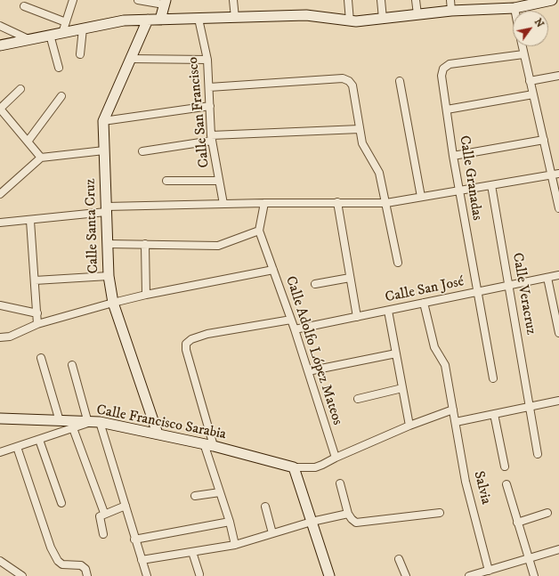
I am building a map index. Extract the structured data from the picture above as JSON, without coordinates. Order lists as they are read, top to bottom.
{
  "streets": {
    "street": [
      "Calle San Francisco",
      "Calle Granadas",
      "Calle Santa Cruz",
      "Calle San José",
      "Calle Veracruz",
      "Calle Adolfo López Mateos",
      "Calle Francisco Sarabia",
      "Salvia"
    ]
  },
  "crossings": [
    ["Calle Granadas", "Calle San José"],
    ["Calle Santa Cruz", "Calle Francisco Sarabia"],
    ["Calle San José", "Calle Veracruz"],
    ["Calle San José", "Calle Adolfo López Mateos"],
    ["Calle San José", "Salvia"],
    ["Calle Adolfo López Mateos", "Calle Francisco Sarabia"]
  ],
  "north": "top right"
}
